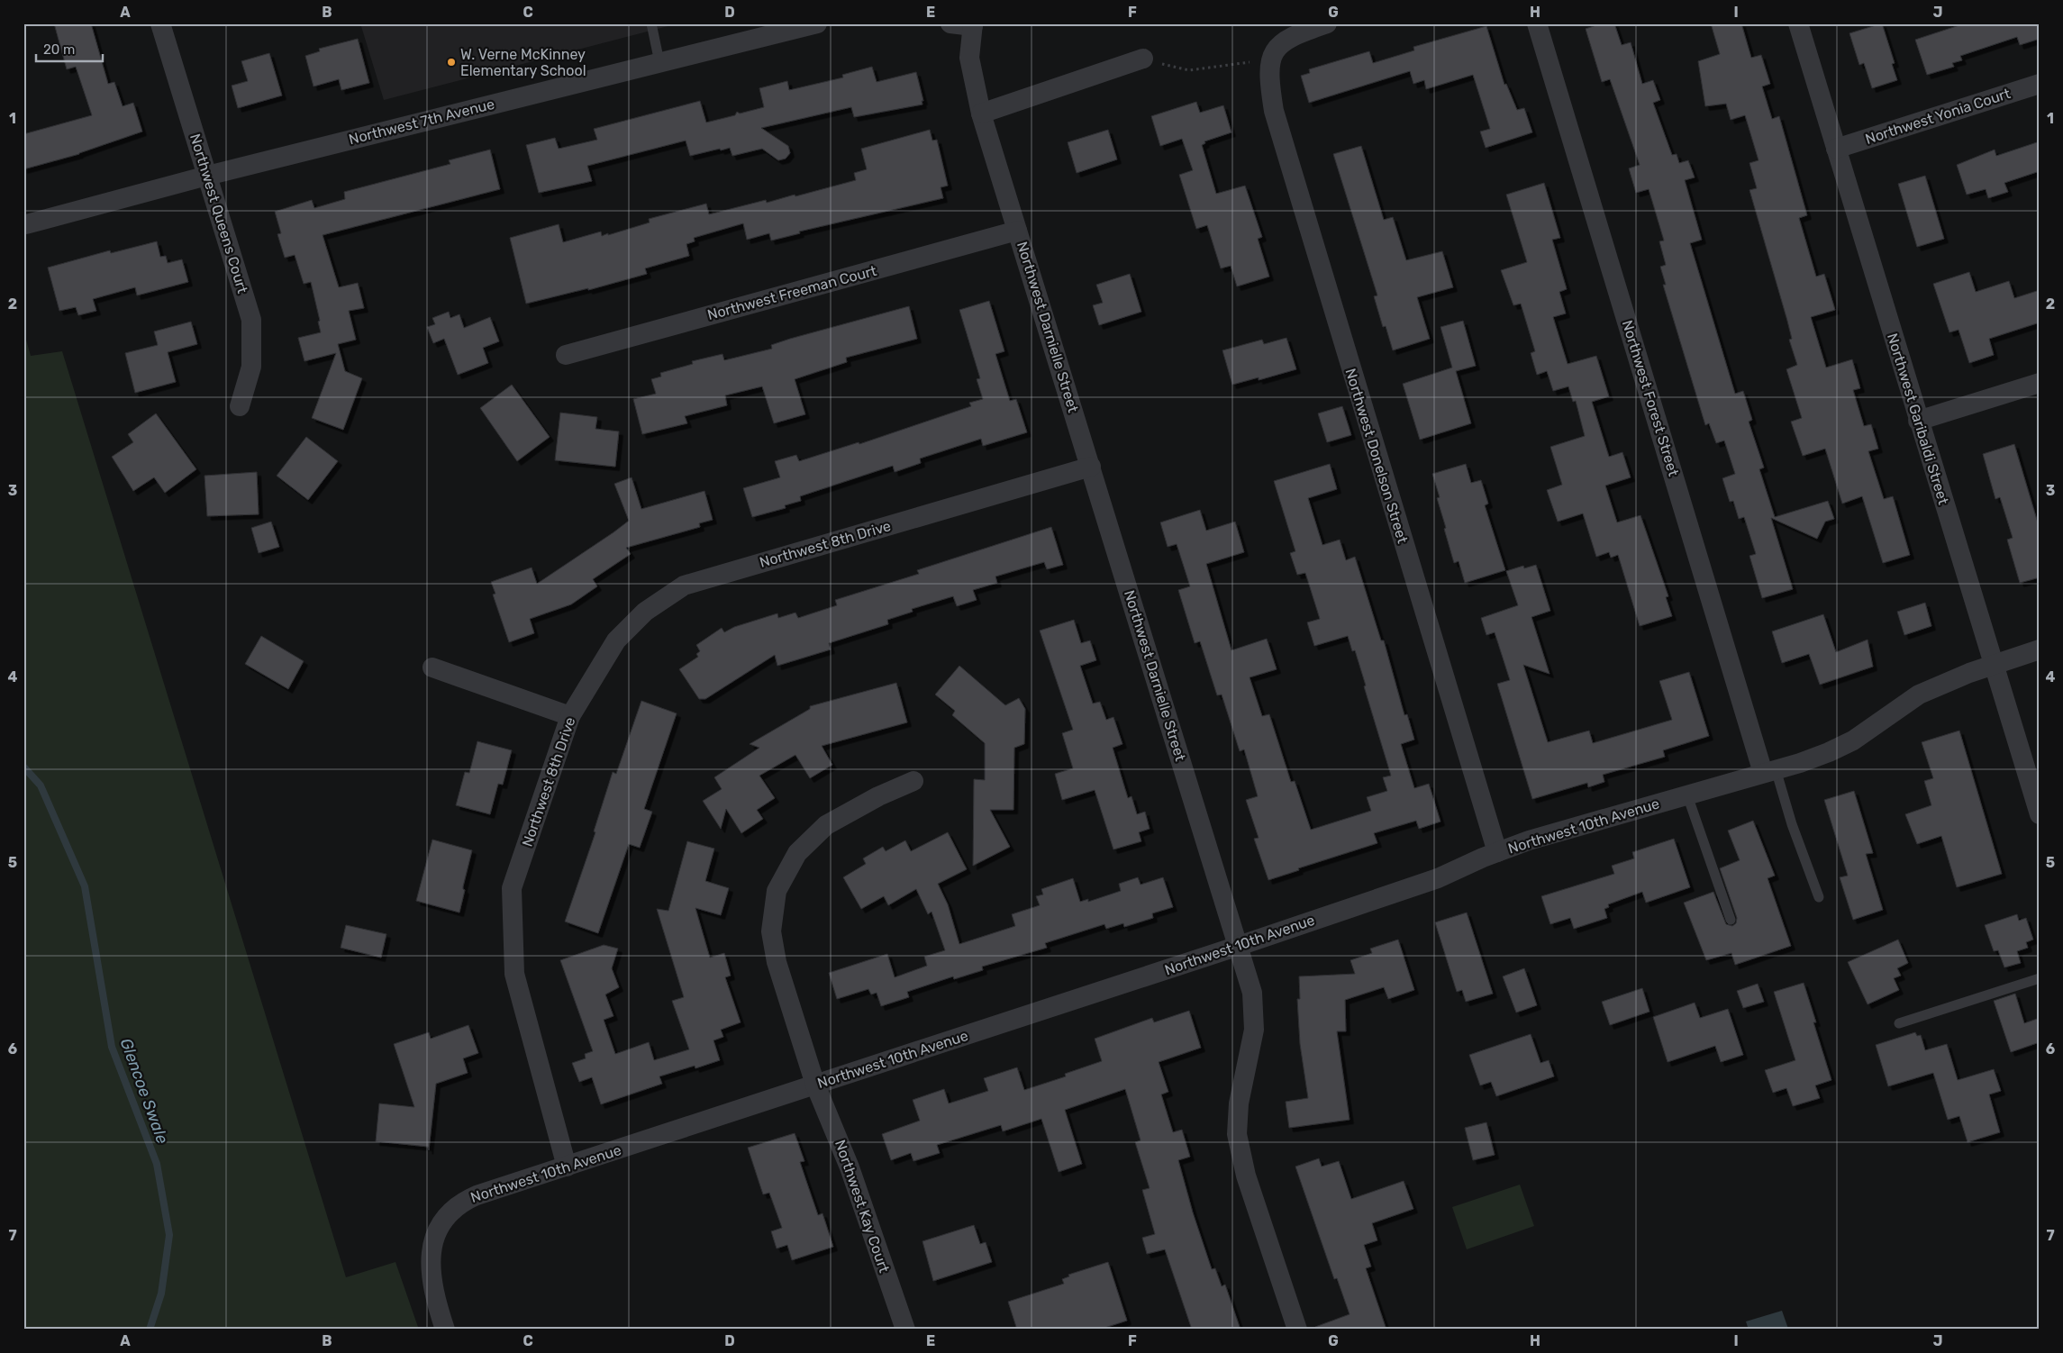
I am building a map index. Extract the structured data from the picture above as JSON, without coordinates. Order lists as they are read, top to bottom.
{
  "streets": {
    "street": [
      "Northwest Yonia Court",
      "Northwest 7th Avenue",
      "Northwest Queens Court",
      "Northwest Freeman Court",
      "Northwest Darnielle Street",
      "Northwest Forest Street",
      "Northwest Garibaldi Street",
      "Northwest Donelson Street",
      "Northwest 8th Drive",
      "Northwest 10th Avenue",
      "Northwest Kay Court"
    ]
  },
  "crossings": [
    ["Northwest Yonia Court", "Northwest Garibaldi Street"],
    ["Northwest 7th Avenue", "Northwest Queens Court"],
    ["Northwest Freeman Court", "Northwest Darnielle Street"],
    ["Northwest Darnielle Street", "Northwest 8th Drive"],
    ["Northwest Darnielle Street", "Northwest 10th Avenue"],
    ["Northwest Forest Street", "Northwest 10th Avenue"],
    ["Northwest Garibaldi Street", "Northwest 10th Avenue"],
    ["Northwest Donelson Street", "Northwest 10th Avenue"],
    ["Northwest 8th Drive", "Northwest 10th Avenue"],
    ["Northwest 10th Avenue", "Northwest Kay Court"]
  ],
  "water": ["Glencoe Swale"],
  "places": ["W. Verne McKinney Elementary School"],
  "scale_bar": "20 m",
  "grid": {
    "columns": [
      "A",
      "B",
      "C",
      "D",
      "E",
      "F",
      "G",
      "H",
      "I",
      "J"
    ],
    "rows": [
      "1",
      "2",
      "3",
      "4",
      "5",
      "6",
      "7"
    ]
  }
}
